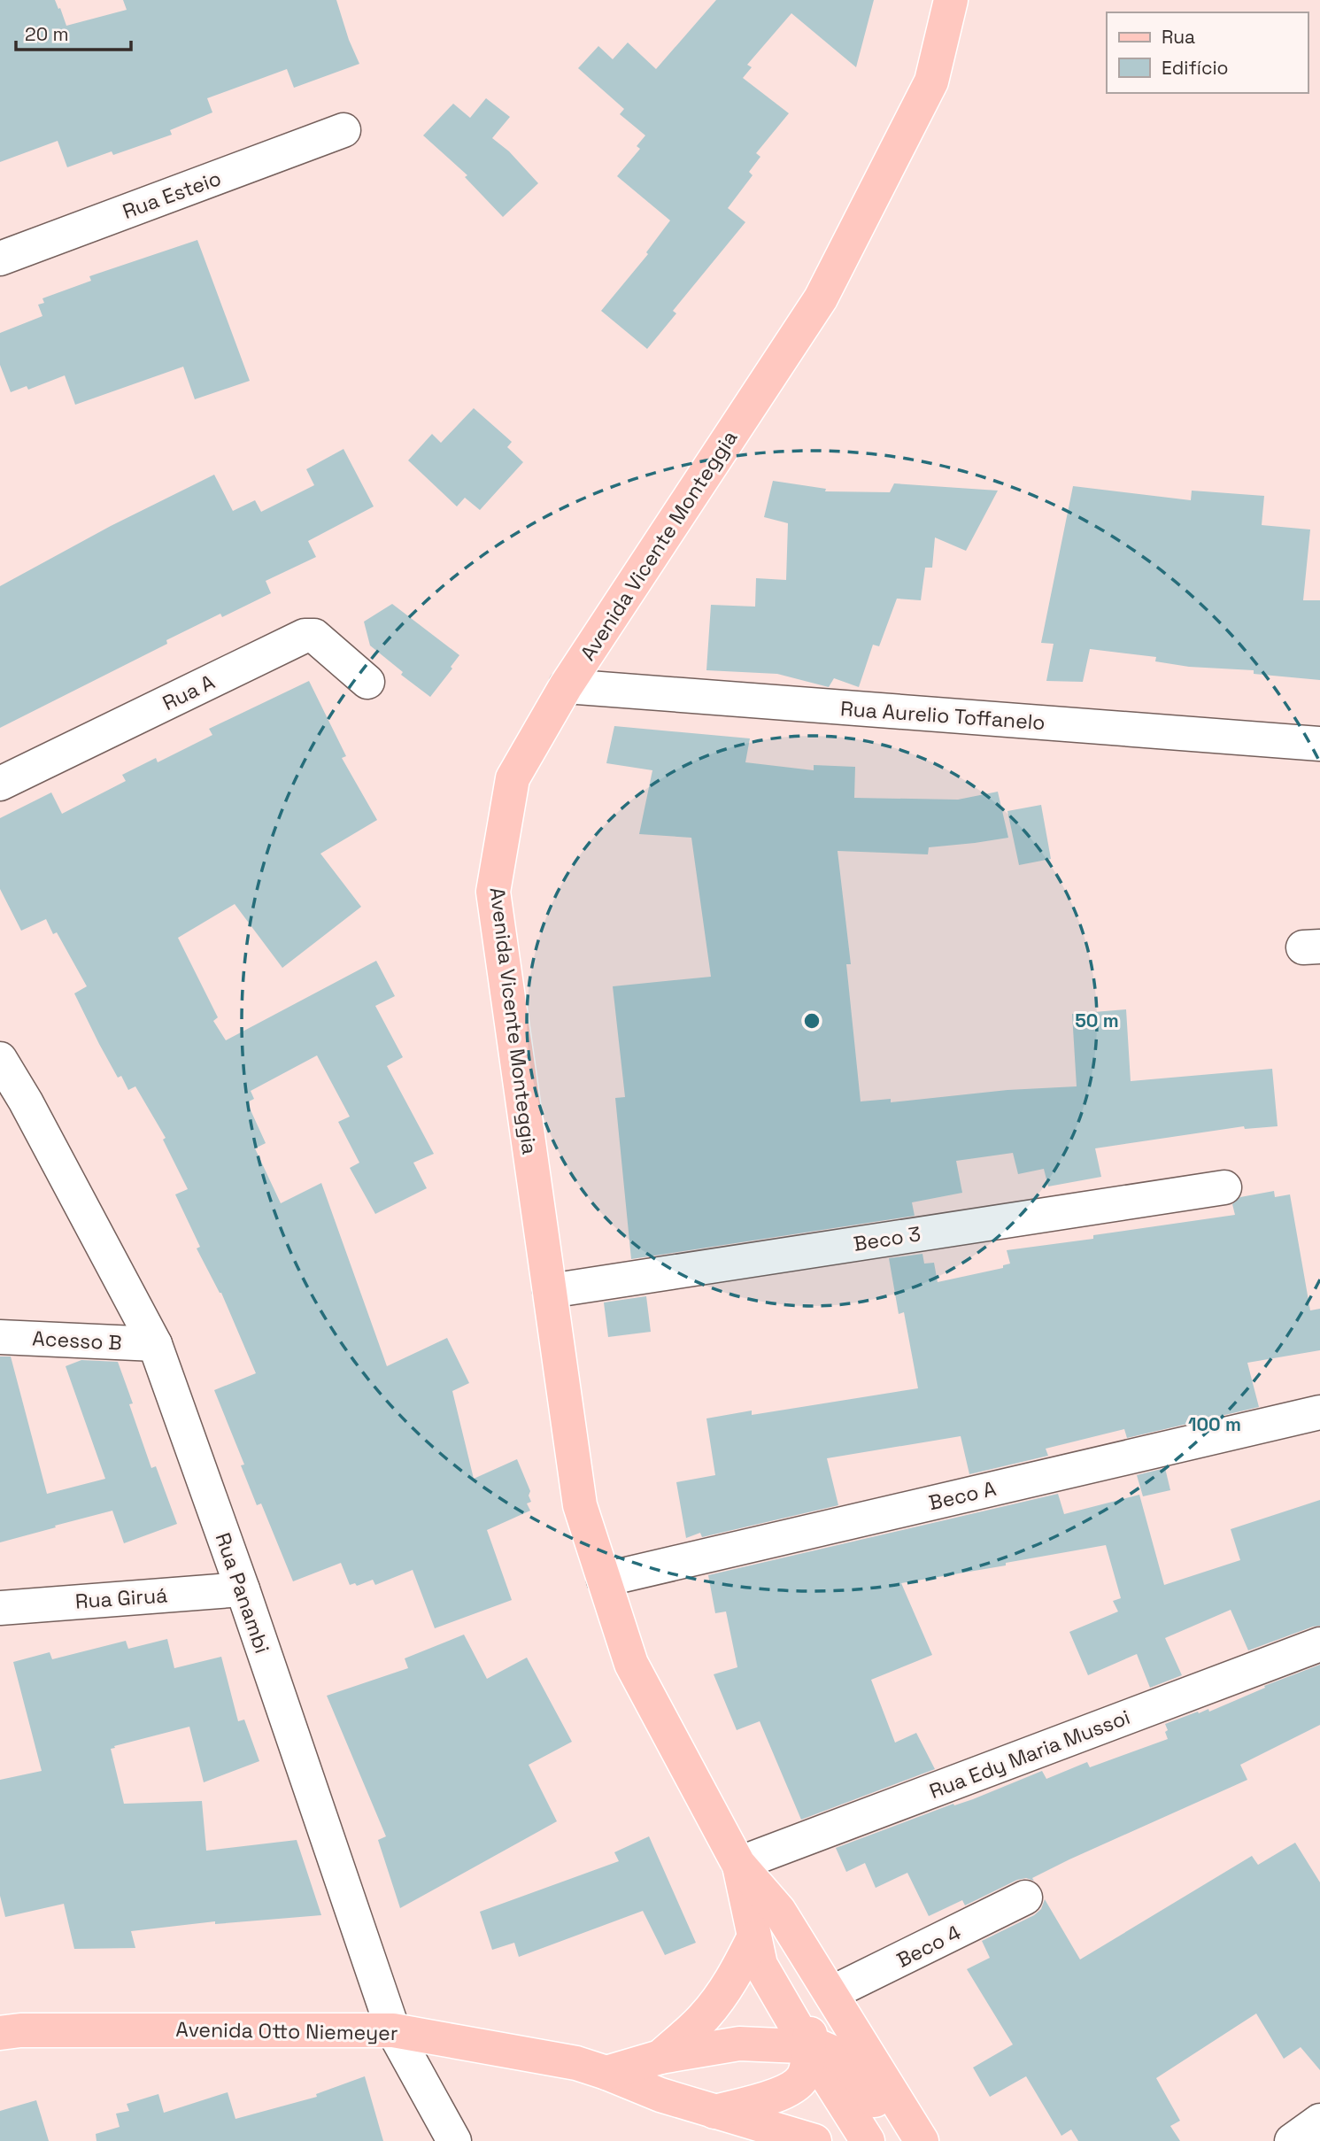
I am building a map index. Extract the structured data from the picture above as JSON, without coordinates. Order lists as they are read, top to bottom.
{
  "streets": {
    "main road": ["Avenida Vicente Monteggia", "Avenida Otto Niemeyer"],
    "street": [
      "Rua Esteio",
      "Rua A",
      "Rua Aurelio Toffanelo",
      "Beco 3",
      "Acesso B",
      "Beco A",
      "Rua Panambi",
      "Rua Giruá",
      "Rua Edy Maria Mussoi",
      "Beco 4"
    ]
  },
  "crossings": [
    ["Avenida Vicente Monteggia", "Rua Aurelio Toffanelo"],
    ["Avenida Vicente Monteggia", "Beco 3"],
    ["Avenida Vicente Monteggia", "Beco A"],
    ["Avenida Vicente Monteggia", "Rua Edy Maria Mussoi"],
    ["Avenida Vicente Monteggia", "Beco 4"],
    ["Acesso B", "Rua Panambi"],
    ["Rua Panambi", "Rua Giruá"],
    ["Rua Panambi", "Avenida Otto Niemeyer"]
  ],
  "legend": ["Rua", "Edifício"],
  "scale_bar": "20 m",
  "rings": ["50 m", "100 m"]
}
